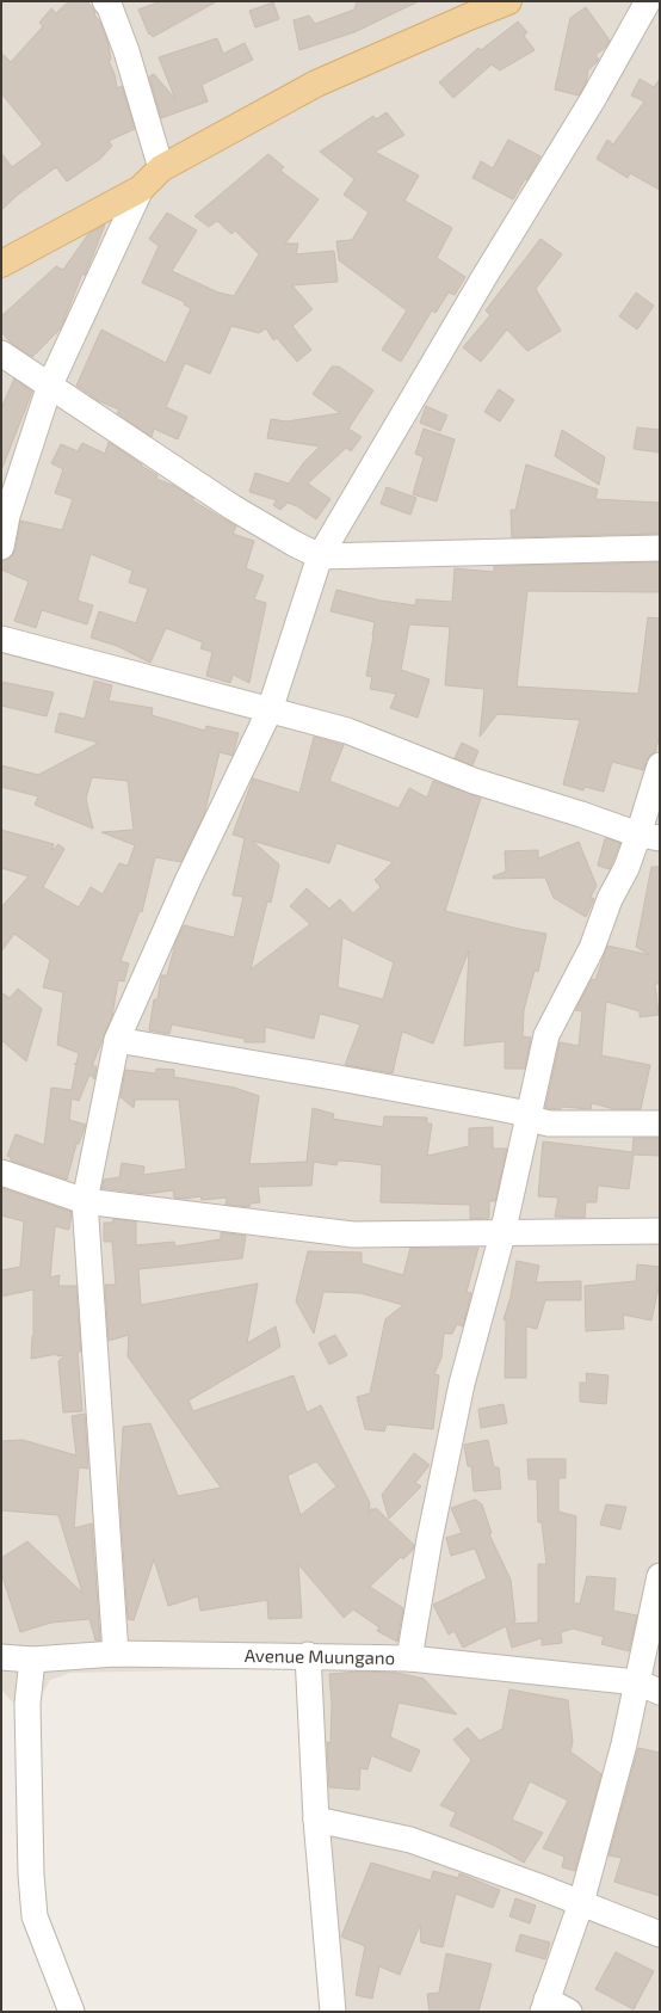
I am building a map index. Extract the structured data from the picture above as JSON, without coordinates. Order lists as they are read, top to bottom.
{
  "streets": {
    "street": ["Avenue Muungano"]
  }
}
